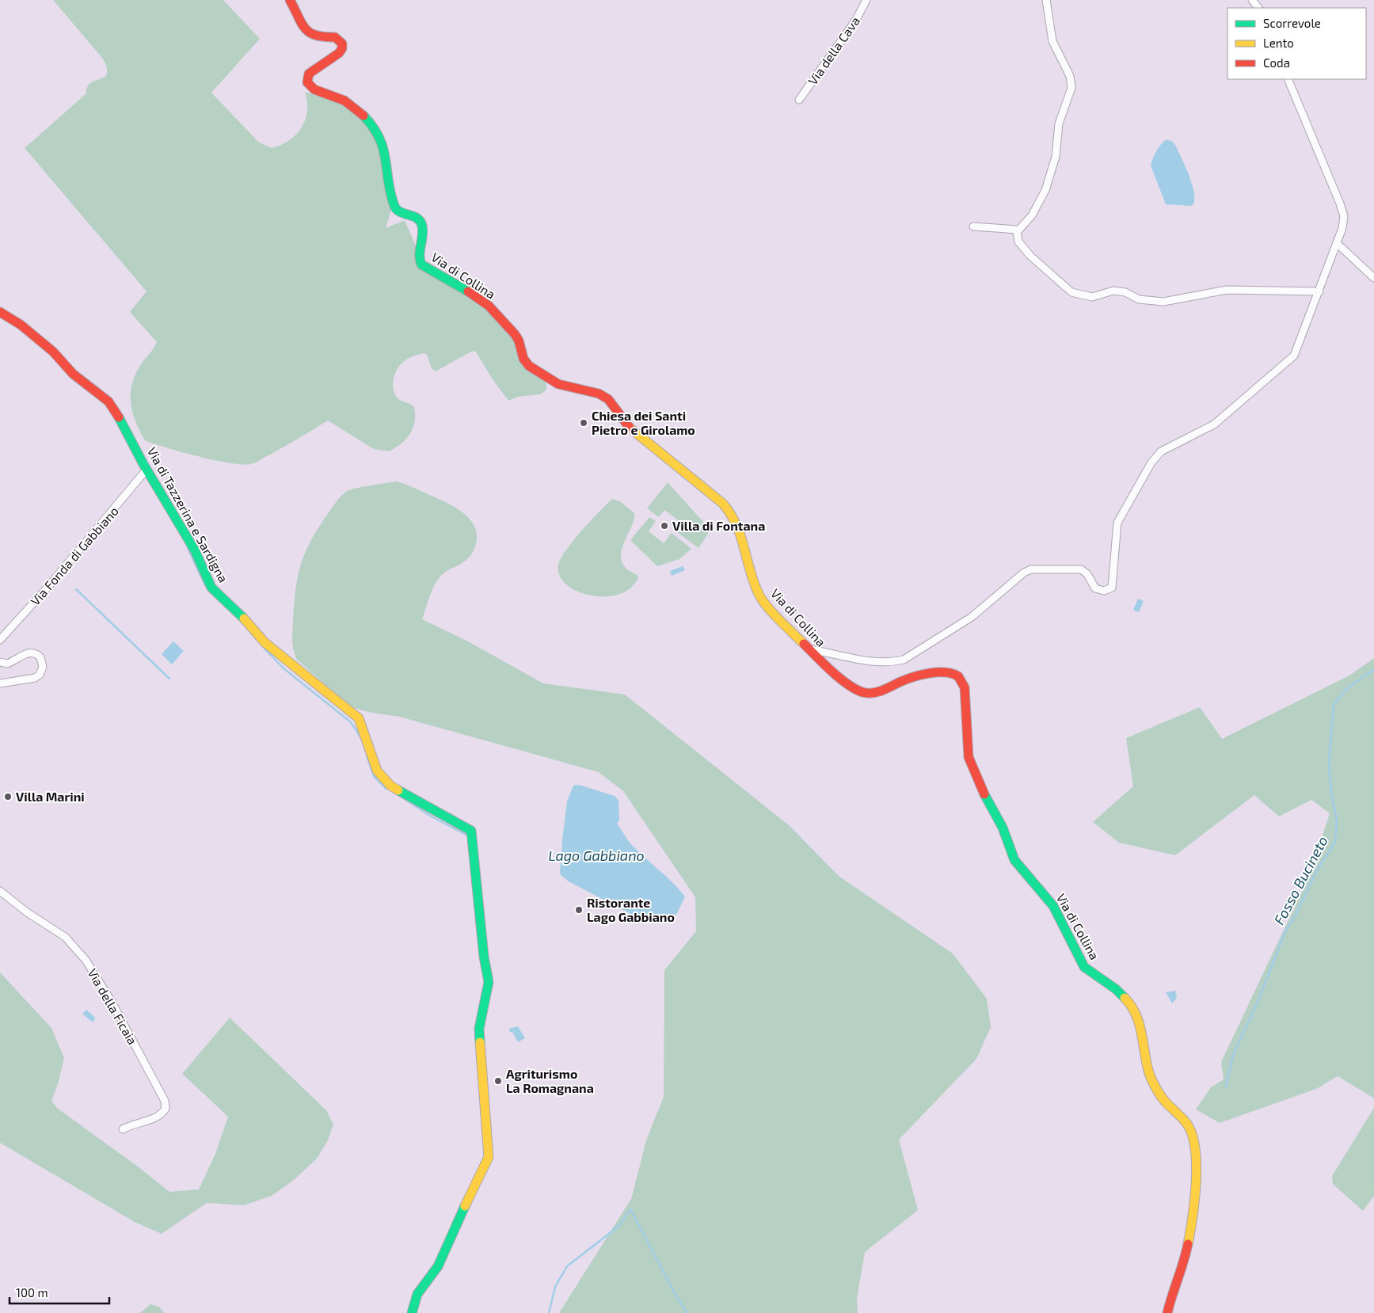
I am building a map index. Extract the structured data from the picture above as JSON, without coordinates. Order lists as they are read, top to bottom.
{
  "streets": {
    "street": [
      "Via della Cava",
      "Via di Collina",
      "Via di Tazzerina e Sardigna",
      "Via Fonda di Gabbiano",
      "Via della Ficaia"
    ]
  },
  "crossings": [
    ["Via di Tazzerina e Sardigna", "Via Fonda di Gabbiano"]
  ],
  "water": ["Lago Gabbiano", "Fosso Bucineto"],
  "places": [
    "Chiesa dei Santi Pietro e Girolamo",
    "Villa di Fontana",
    "Villa Marini",
    "Ristorante Lago Gabbiano",
    "Agriturismo La Romagnana"
  ],
  "legend": ["Scorrevole", "Lento", "Coda"],
  "scale_bar": "100 m"
}
